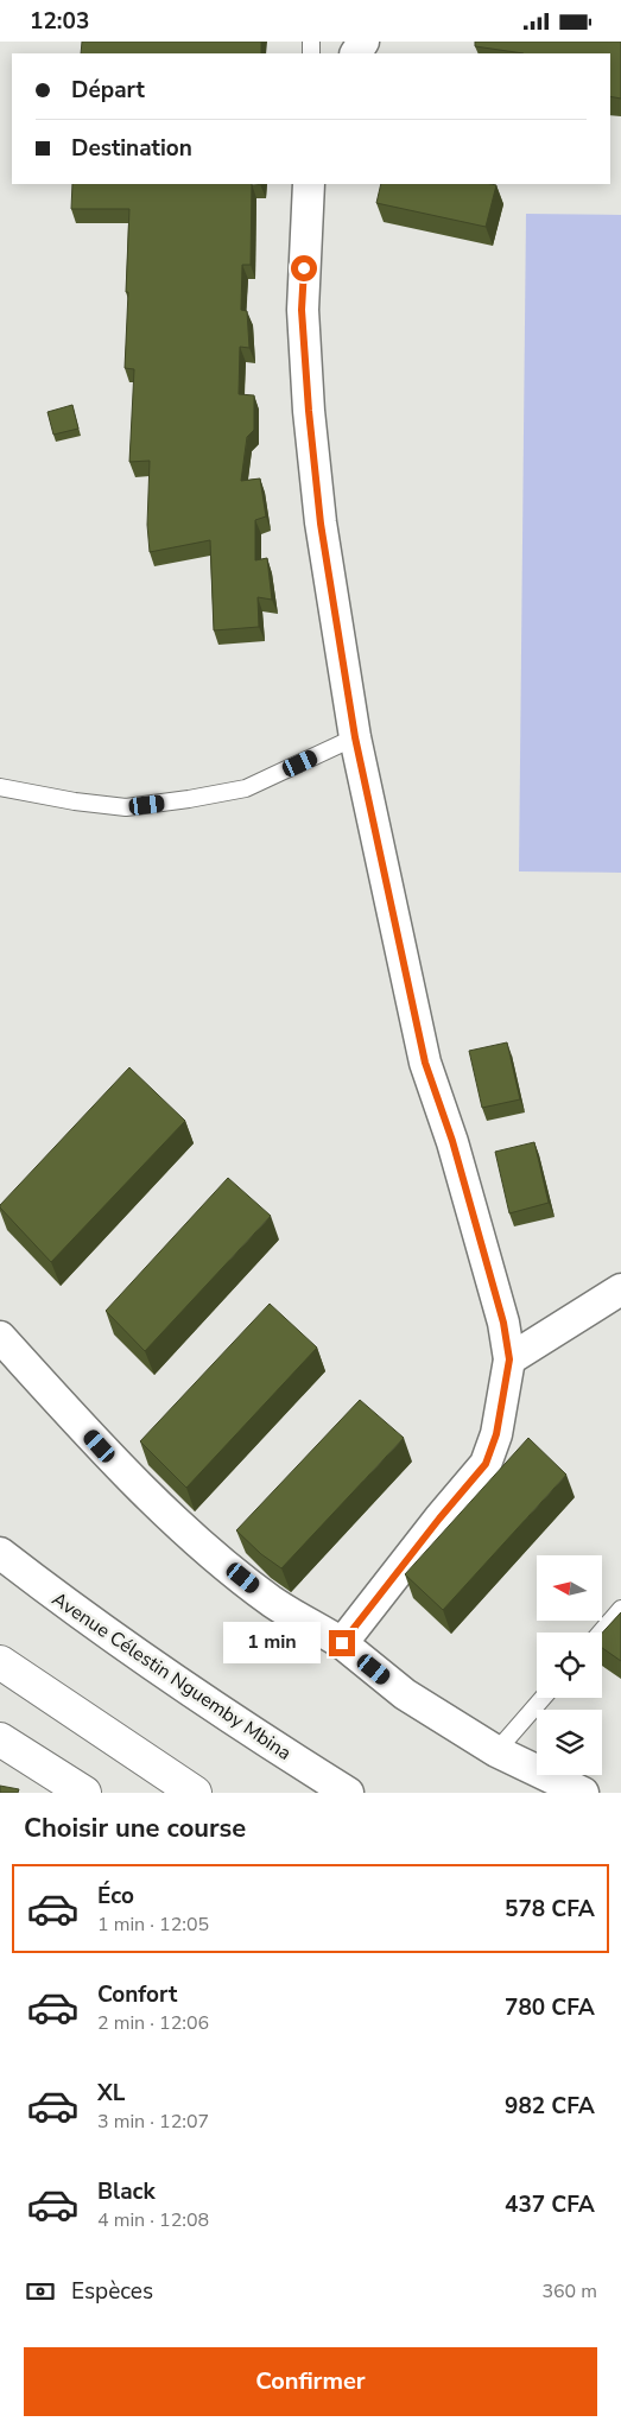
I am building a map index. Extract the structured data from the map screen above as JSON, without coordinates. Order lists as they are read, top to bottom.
{
  "streets": {
    "street": ["Avenue Célestin Nguemby Mbina"]
  },
  "north": "left",
  "page": {
    "status": "12:03",
    "banner": ["Départ", "Destination"],
    "bubble": "1 min",
    "heading": "Choisir une course",
    "list": [
      {
        "name": "Éco",
        "note": "1 min · 12:05",
        "value": "578 CFA"
      },
      {
        "name": "Confort",
        "note": "2 min · 12:06",
        "value": "780 CFA"
      },
      {
        "name": "XL",
        "note": "3 min · 12:07",
        "value": "982 CFA"
      },
      {
        "name": "Black",
        "note": "4 min · 12:08",
        "value": "437 CFA"
      }
    ],
    "pay": ["Espèces", "360 m"],
    "buttons": "Confirmer"
  }
}
